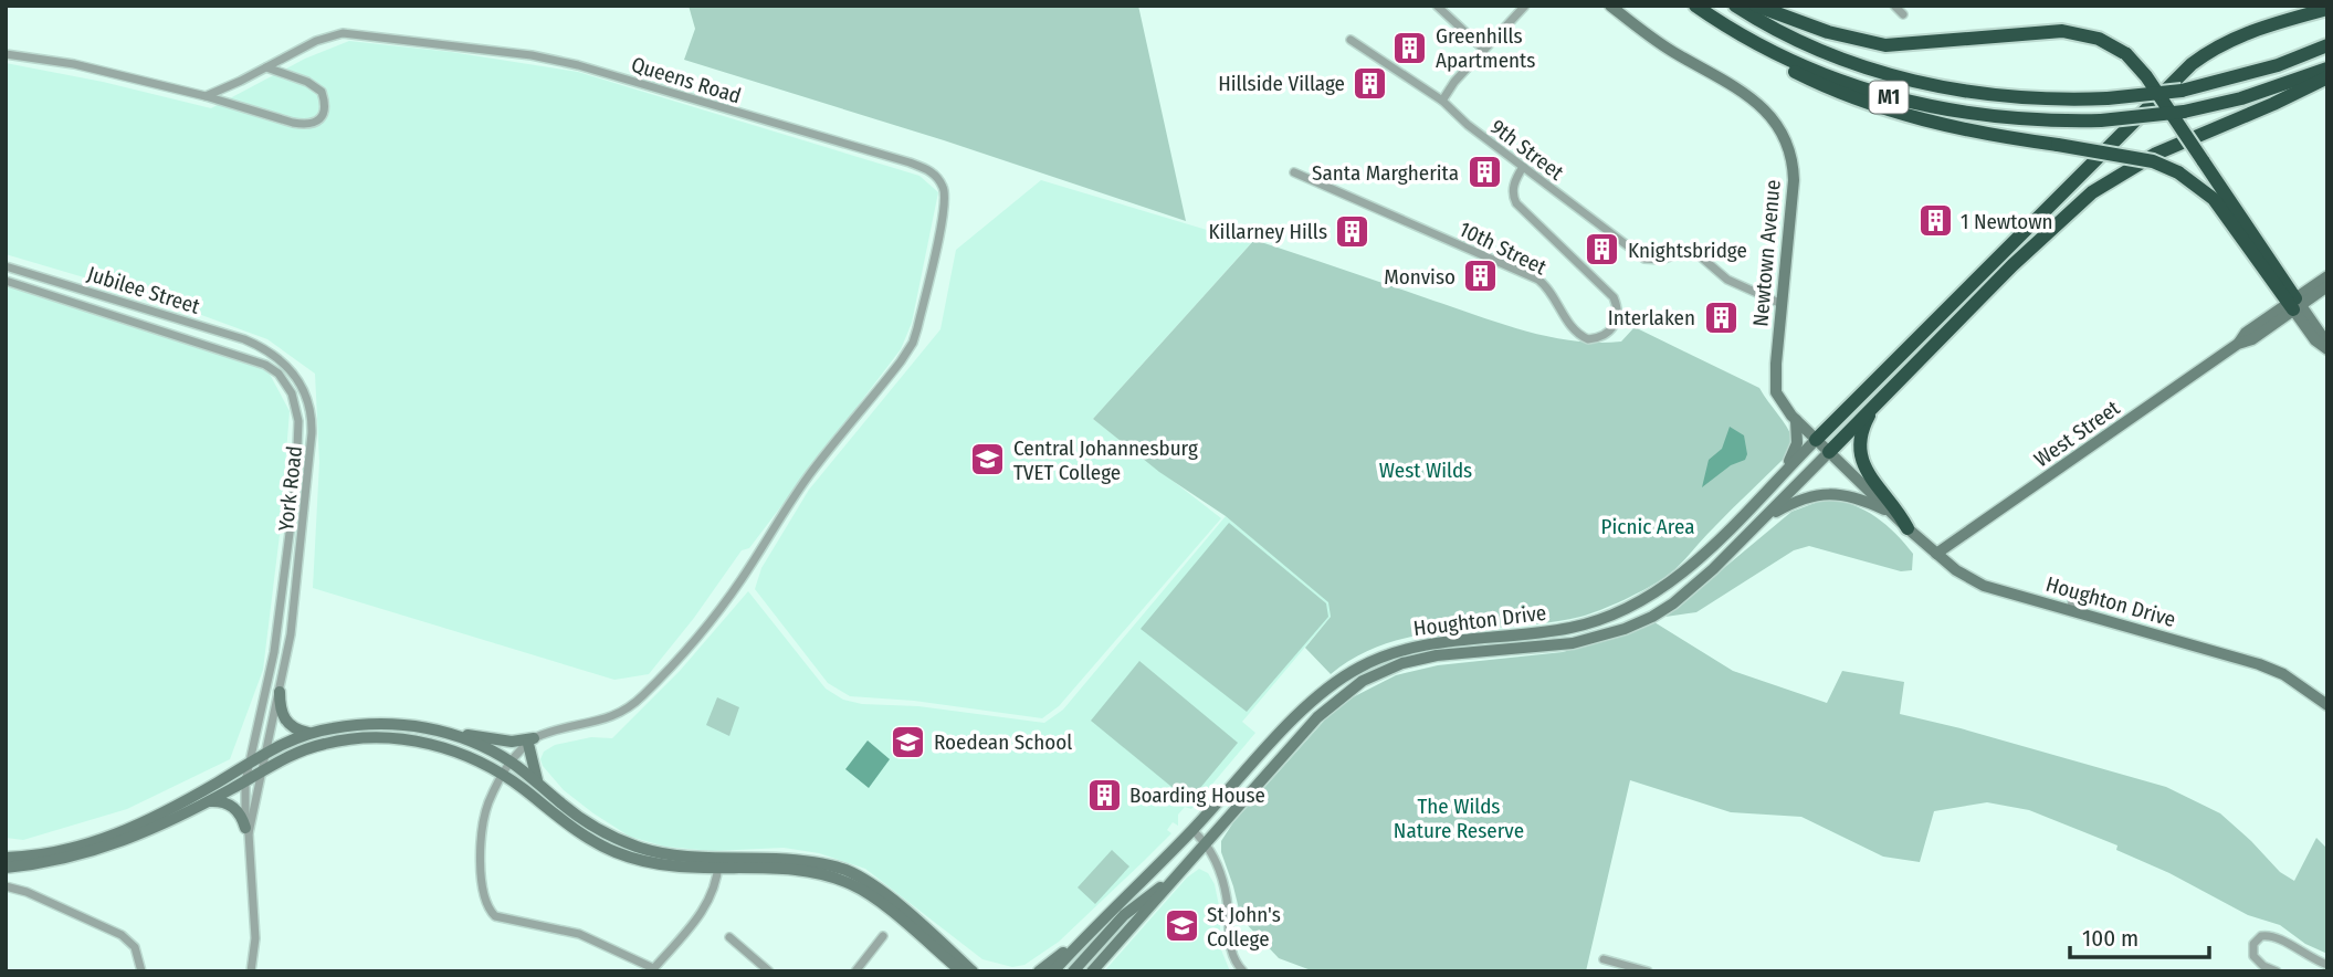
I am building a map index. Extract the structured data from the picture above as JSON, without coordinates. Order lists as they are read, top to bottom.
{
  "streets": {
    "highway": ["M1"],
    "main road": ["Newtown Avenue", "West Street", "Houghton Drive"],
    "street": [
      "Queens Road",
      "9th Street",
      "10th Street",
      "Jubilee Street",
      "York Road"
    ]
  },
  "crossings": [
    ["9th Street", "10th Street"],
    ["9th Street", "Newtown Avenue"],
    ["Newtown Avenue", "Houghton Drive"],
    ["Jubilee Street", "York Road"],
    ["West Street", "Houghton Drive"]
  ],
  "parks": ["West Wilds", "Picnic Area", "The Wilds Nature Reserve"],
  "places": {
    "building": [
      "Greenhills Apartments",
      "Hillside Village",
      "Santa Margherita",
      "1 Newtown",
      "Killarney Hills",
      "Knightsbridge",
      "Monviso",
      "Interlaken",
      "Boarding House"
    ],
    "school or university": ["Central Johannesburg TVET College", "Roedean School", "St John's College"]
  },
  "scale_bar": "100 m"
}
